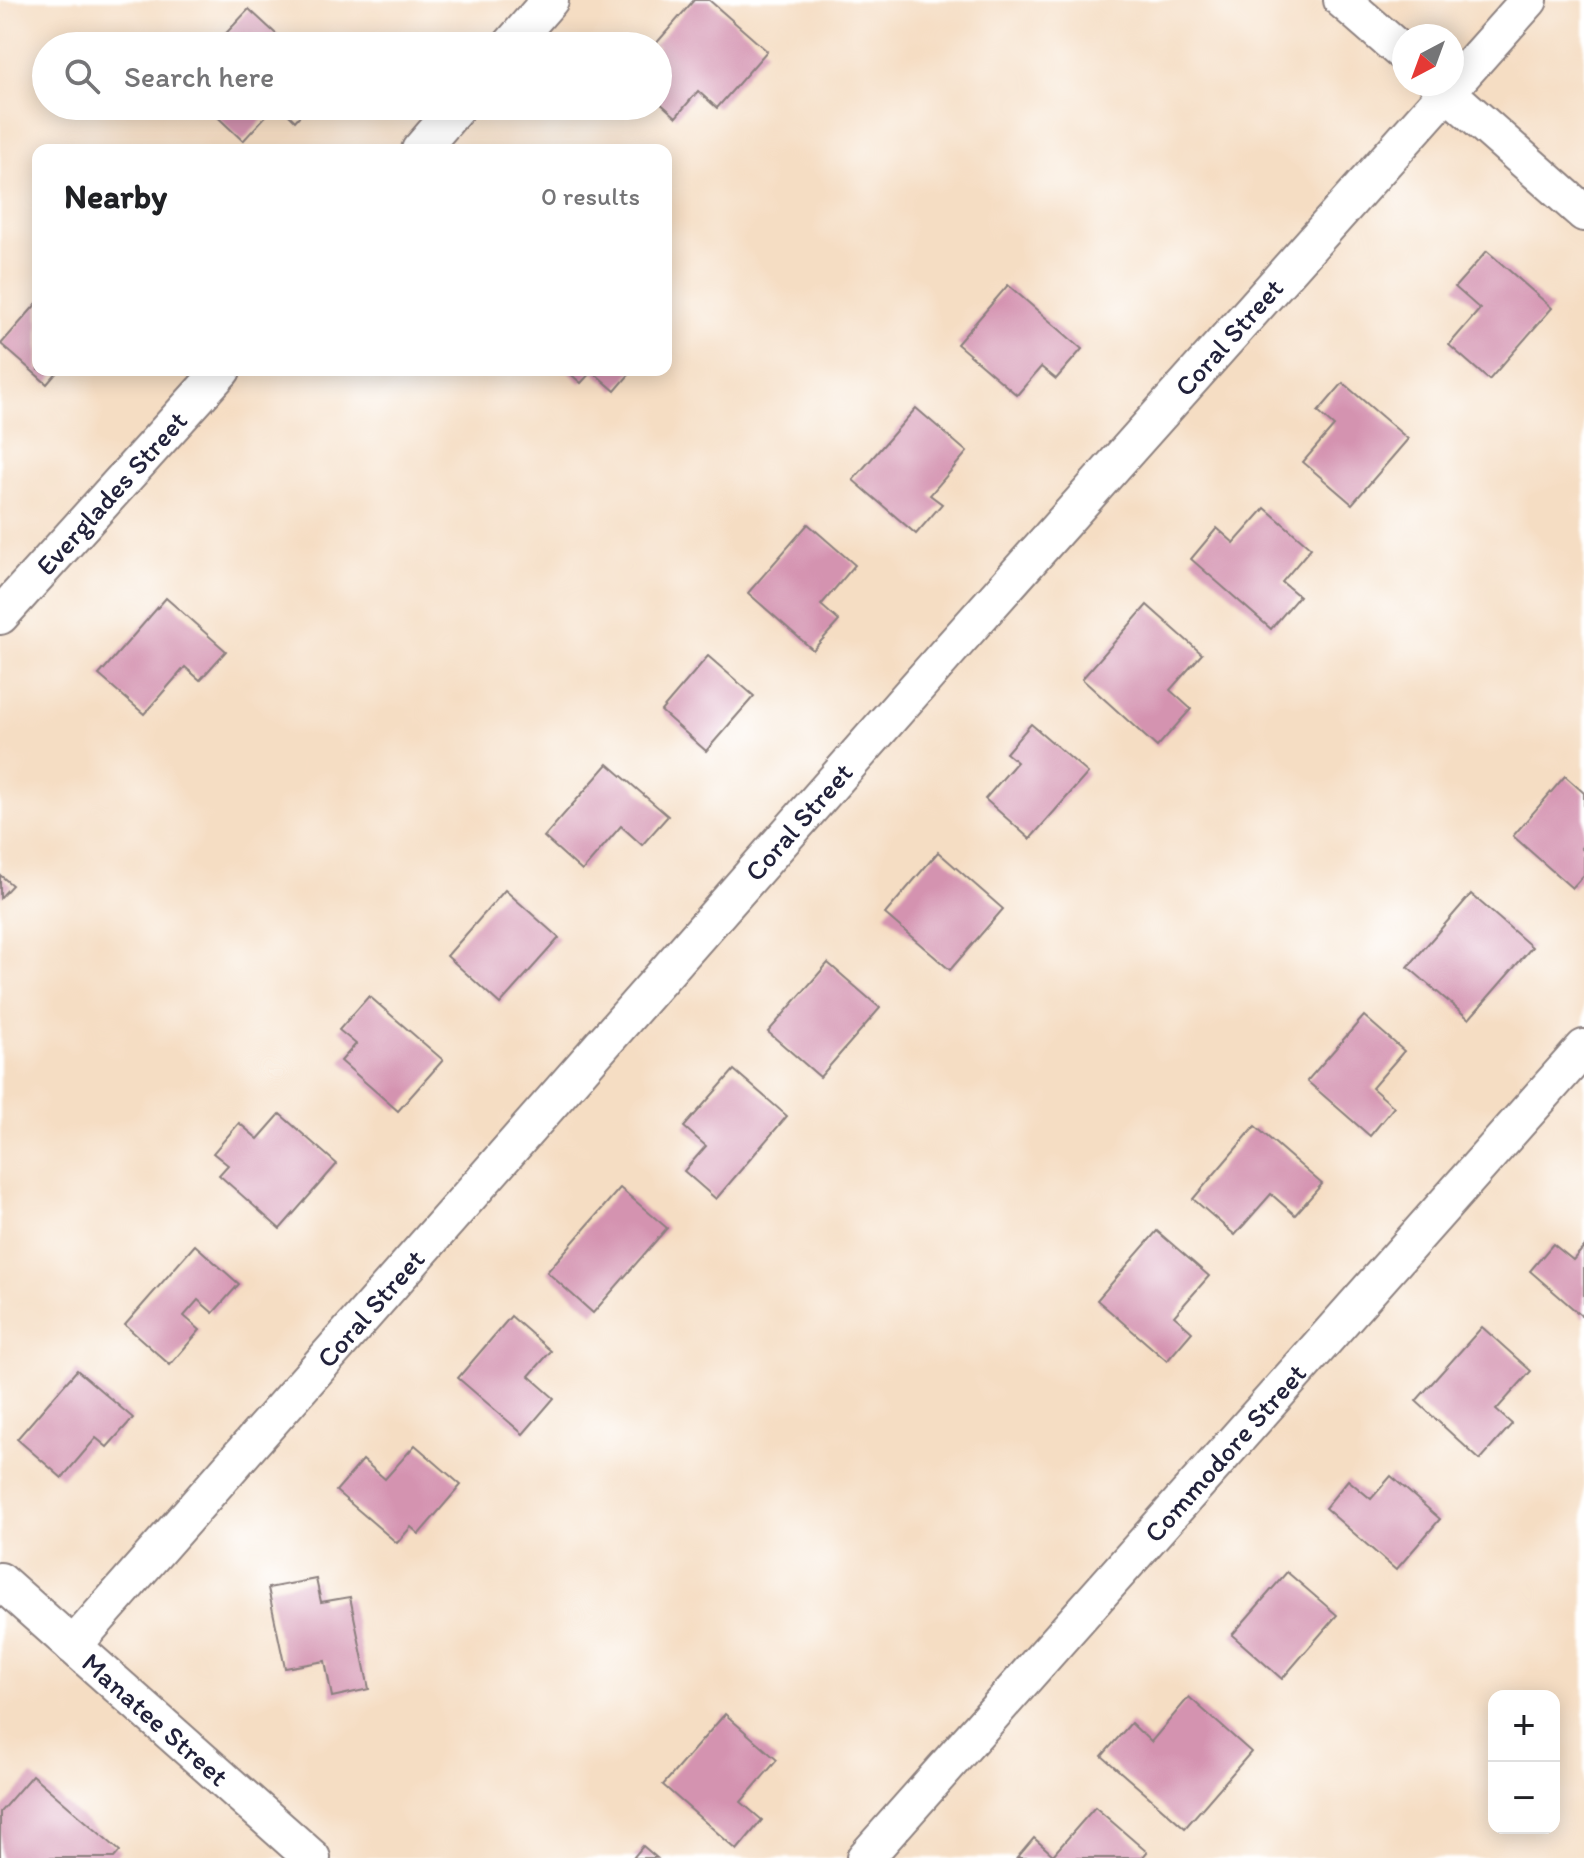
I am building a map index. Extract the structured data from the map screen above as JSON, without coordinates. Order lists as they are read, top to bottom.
{
  "streets": {
    "street": [
      "Coral Street",
      "Everglades Street",
      "Commodore Street",
      "Manatee Street"
    ]
  },
  "crossings": [
    ["Coral Street", "Manatee Street"]
  ],
  "north": "bottom left",
  "page": {
    "search": "Search here",
    "heading": ["Nearby", "0 results"],
    "map_buttons": ["+", "−"]
  }
}
